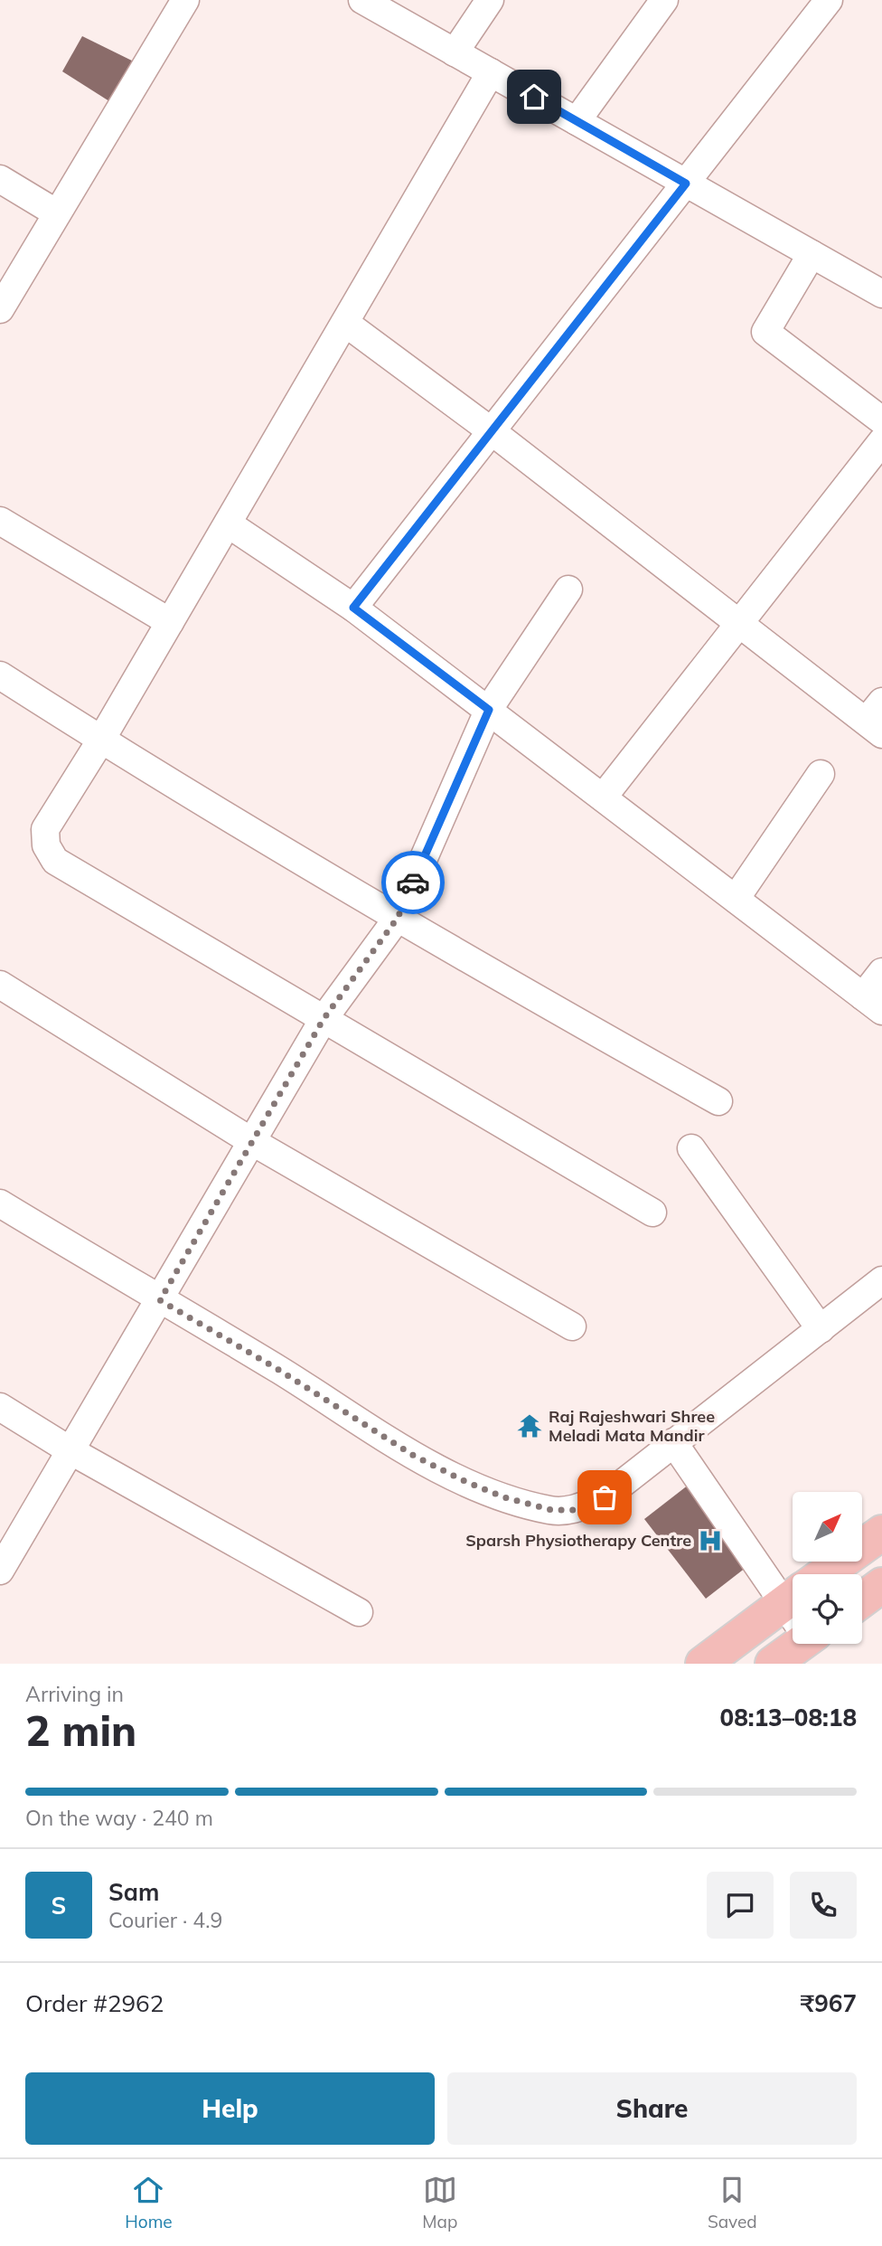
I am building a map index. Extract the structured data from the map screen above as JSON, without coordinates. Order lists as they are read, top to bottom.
{
  "places": {
    "temple": ["Raj Rajeshwari Shree Meladi Mata Mandir"],
    "hospital": ["Sparsh Physiotherapy Centre"]
  },
  "north": "top right",
  "page": {
    "heading": ["2 min", "Arriving in", "08:13–08:18"],
    "panel": [
      "Sam",
      "Courier · 4.9",
      "Order #2962",
      "₹967"
    ],
    "bar": "On the way · 240 m",
    "round": "S",
    "buttons": ["Help", "Share"],
    "tabs": ["Home", "Map", "Saved"]
  }
}
